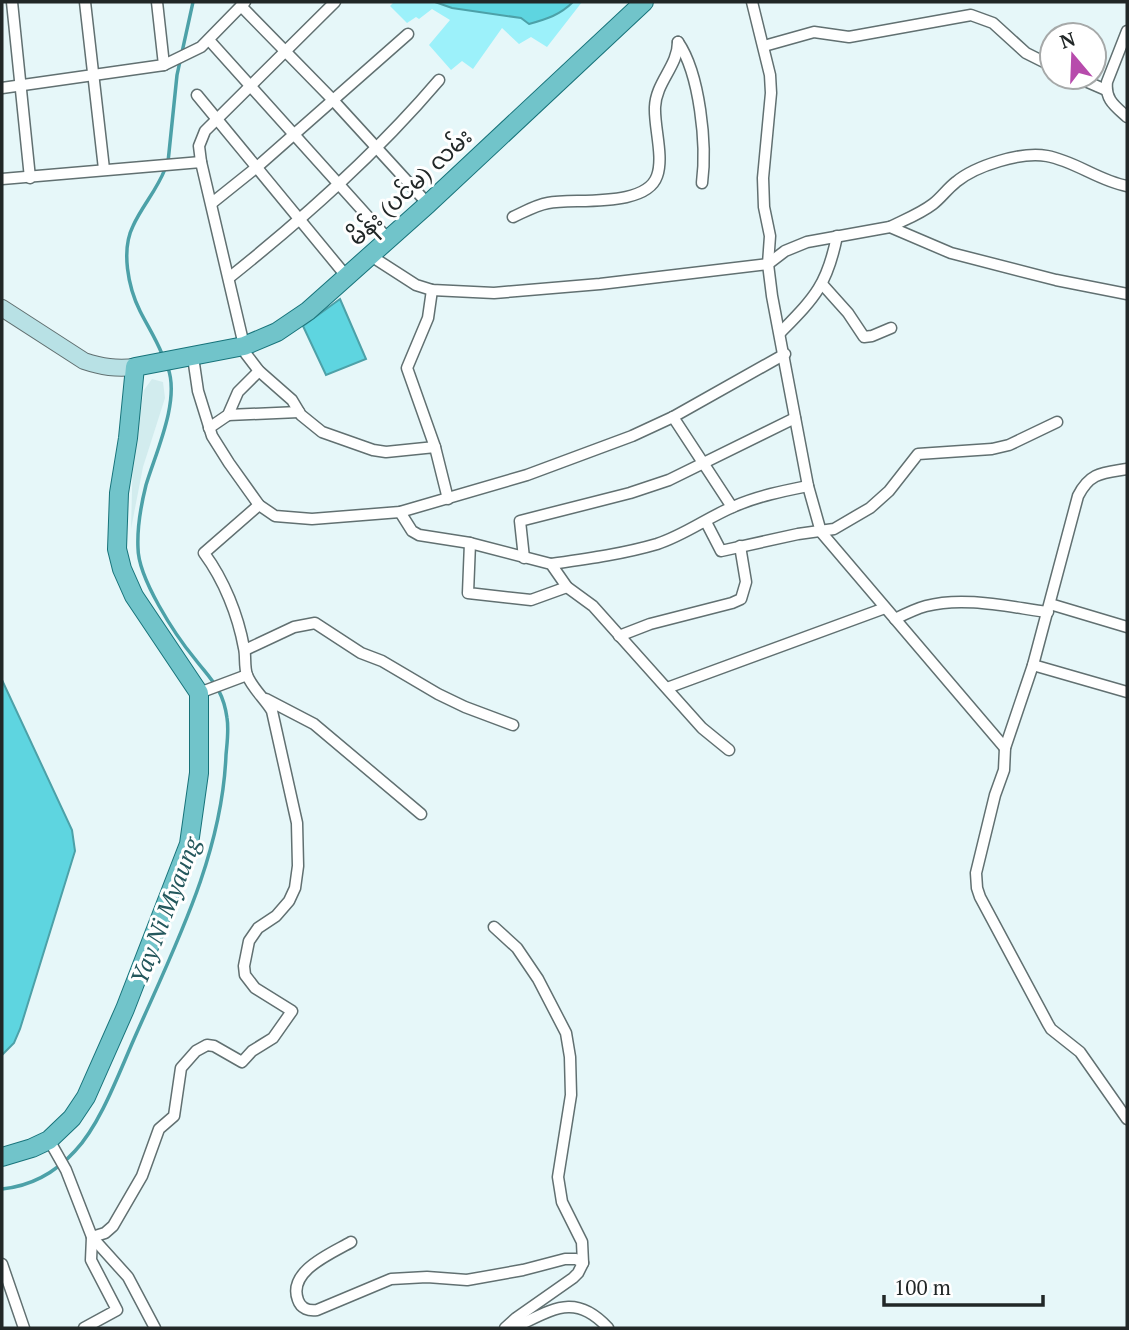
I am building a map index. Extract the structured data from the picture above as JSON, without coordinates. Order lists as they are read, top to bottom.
{
  "streets": {
    "main road": ["မိန်း (ပင်မ) လမ်း"]
  },
  "water": ["Yay Ni Myaung"],
  "scale_bar": "100 m",
  "north": "top"
}
